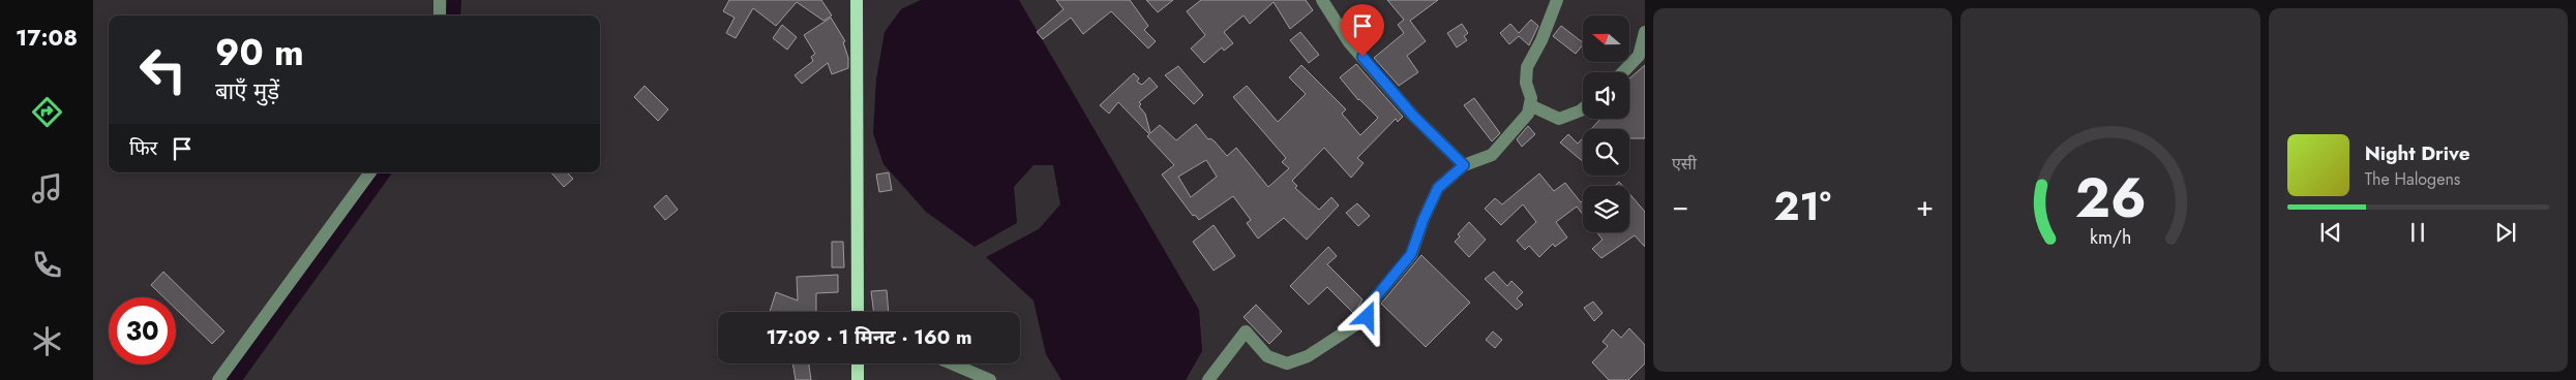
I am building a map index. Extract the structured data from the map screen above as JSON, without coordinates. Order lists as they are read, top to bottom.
{
  "north": "left",
  "page": {
    "tabs": "17:08",
    "tile": "एसी",
    "turn": ["90 m", "बाएँ मुड़ें"],
    "then": "फिर",
    "song": ["Night Drive", "The Halogens"],
    "heat": ["−", "21°", "+"],
    "limit": "30",
    "trip": "17:09 · 1 मिनट · 160 m",
    "gauge": ["26", "km/h"]
  }
}
